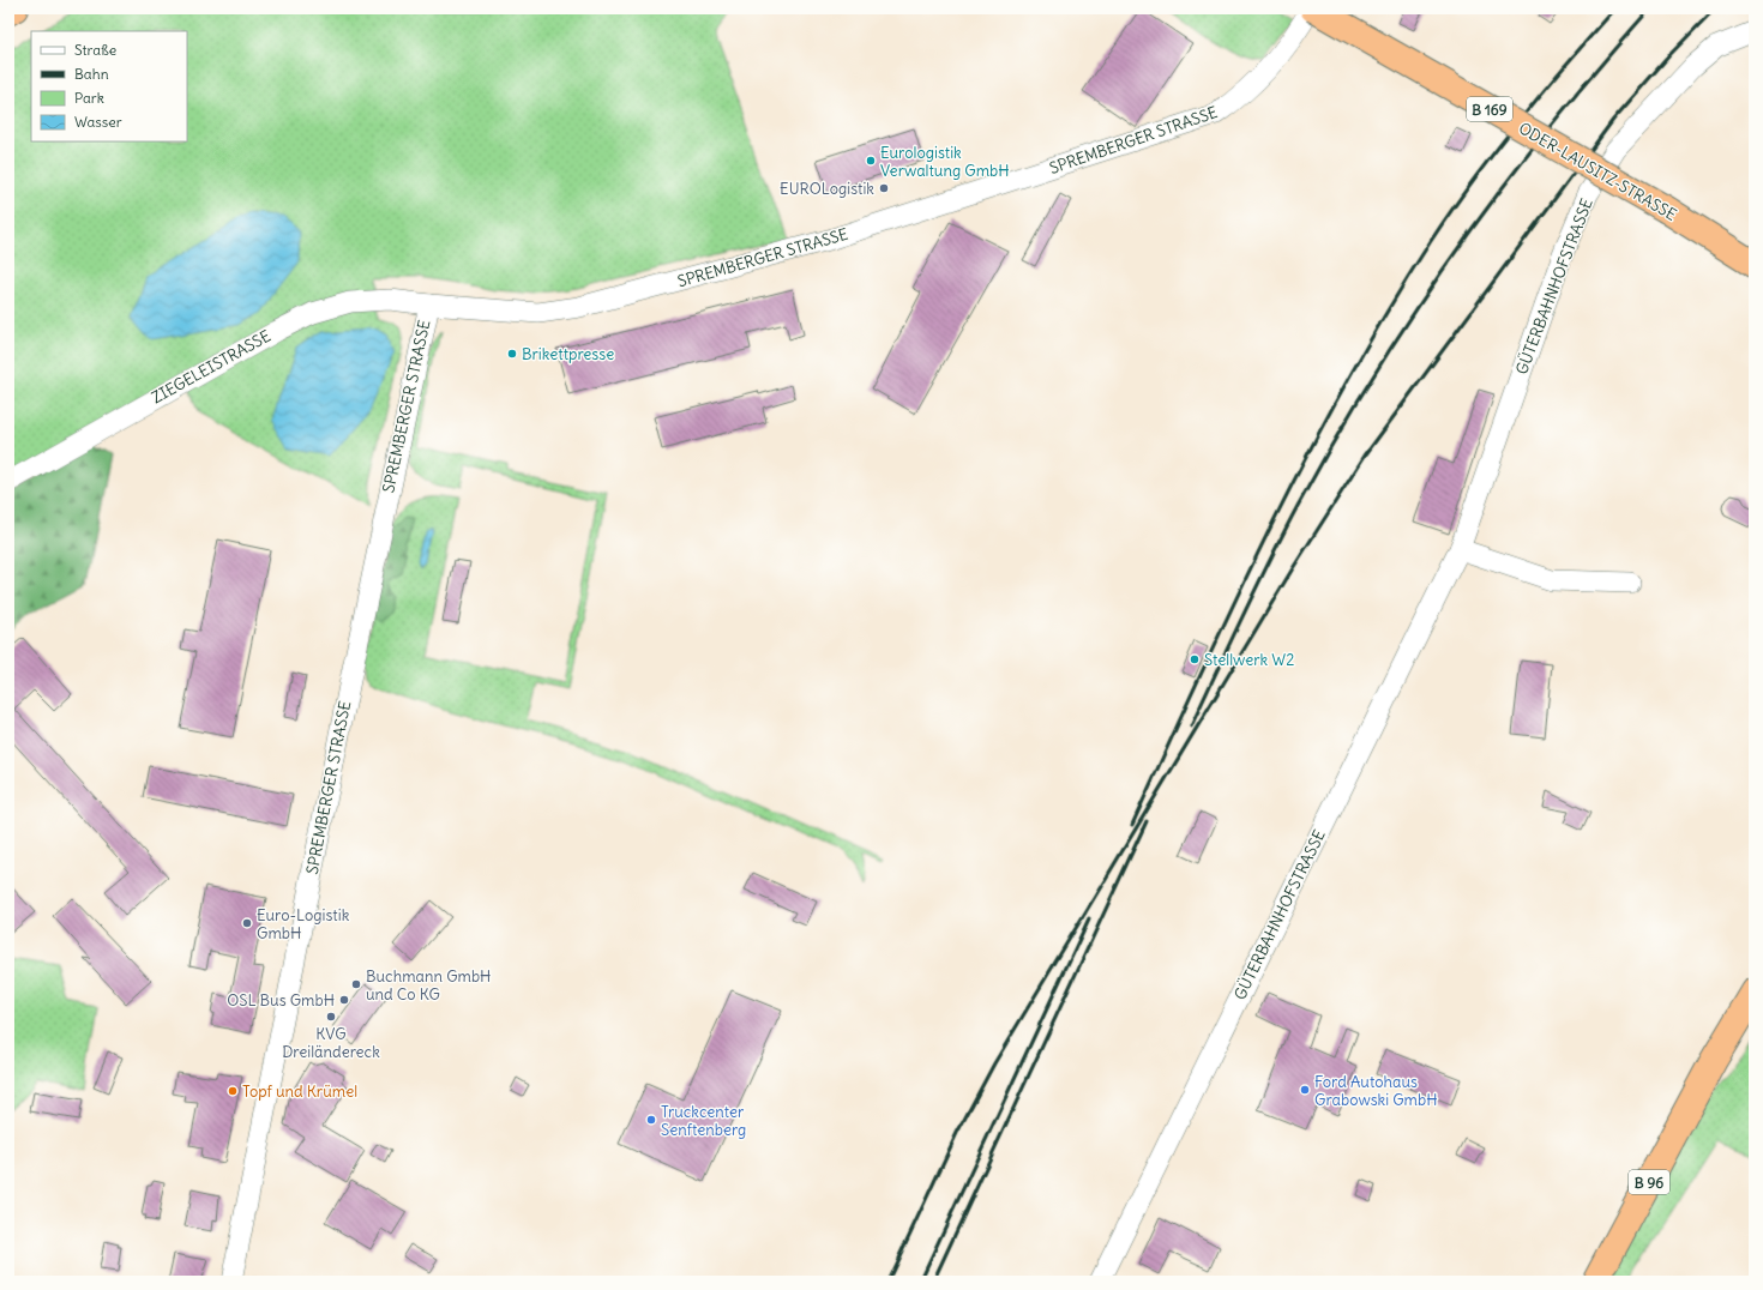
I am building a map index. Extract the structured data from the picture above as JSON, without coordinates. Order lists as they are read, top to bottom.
{
  "streets": {
    "highway": ["B 169", "ODER-LAUSITZ-STRASSE", "B 96"],
    "street": ["SPREMBERGER STRASSE", "GÜTERBAHNHOFSTRASSE", "ZIEGELEISTRASSE"]
  },
  "crossings": [
    ["SPREMBERGER STRASSE", "ODER-LAUSITZ-STRASSE"],
    ["SPREMBERGER STRASSE", "ZIEGELEISTRASSE"]
  ],
  "places": [
    "Eurologistik Verwaltung GmbH",
    "EUROLogistik",
    "Brikettpresse",
    "Stellwerk W2",
    "Euro-Logistik GmbH",
    "Buchmann GmbH und Co KG",
    "OSL Bus GmbH",
    "KVG Dreiländereck",
    "Ford Autohaus Grabowski GmbH",
    "Topf und Krümel",
    "Truckcenter Senftenberg"
  ],
  "legend": [
    "Straße",
    "Bahn",
    "Park",
    "Wasser"
  ]
}
